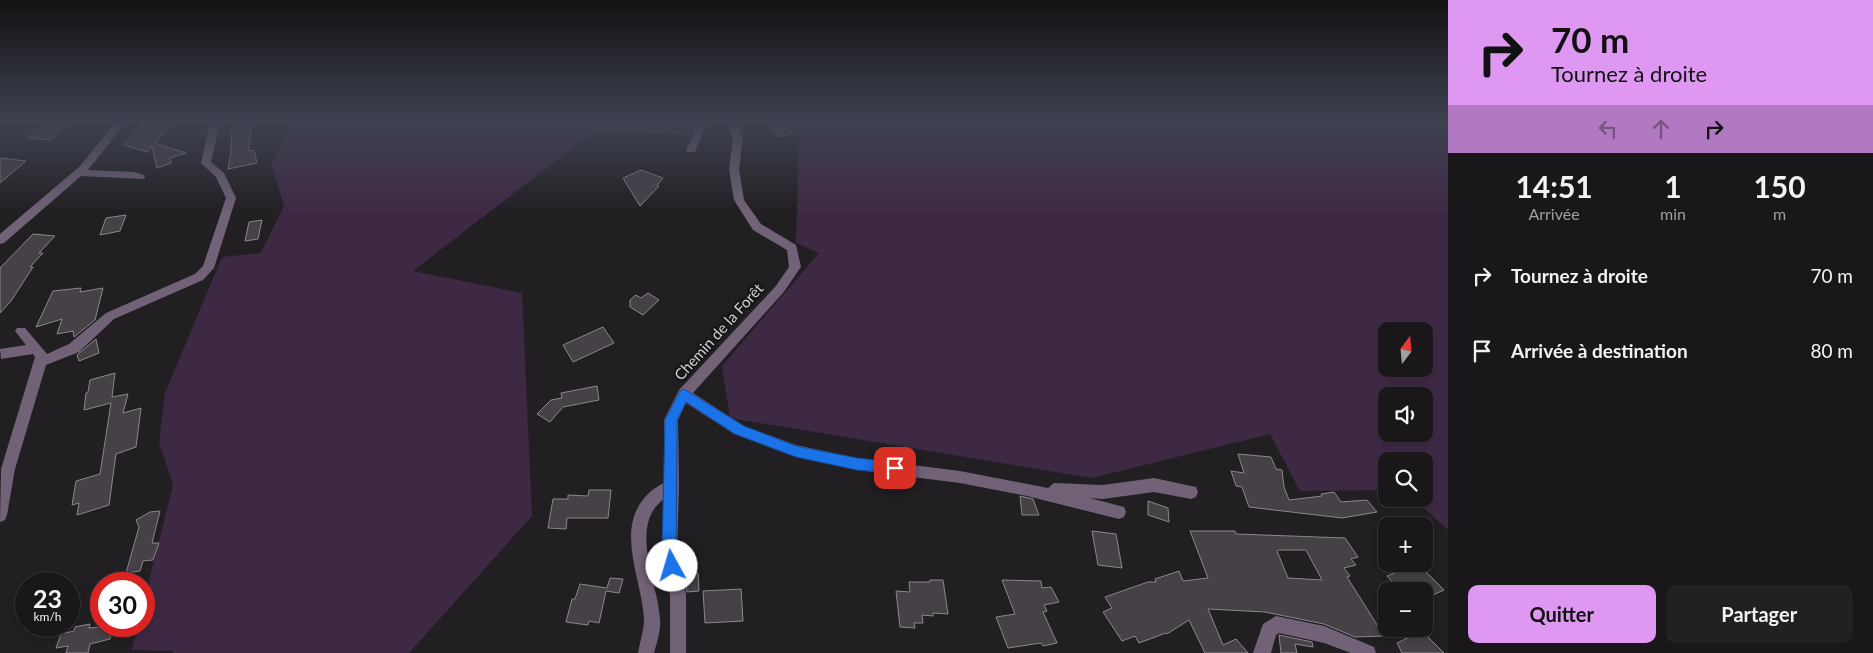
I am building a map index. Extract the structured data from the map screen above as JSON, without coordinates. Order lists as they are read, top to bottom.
{
  "streets": {
    "street": ["Chemin de la Forêt"]
  },
  "north": "top",
  "page": {
    "turn": ["70 m", "Tournez à droite"],
    "eta": [
      "14:51",
      "Arrivée",
      "1",
      "min",
      "150",
      "m"
    ],
    "list": [
      {
        "name": "Tournez à droite",
        "value": "70 m"
      },
      {
        "name": "Arrivée à destination",
        "value": "80 m"
      }
    ],
    "map_buttons": ["+", "−"],
    "speed": "23 km/h",
    "limit": "30",
    "buttons": ["Quitter", "Partager"]
  }
}
